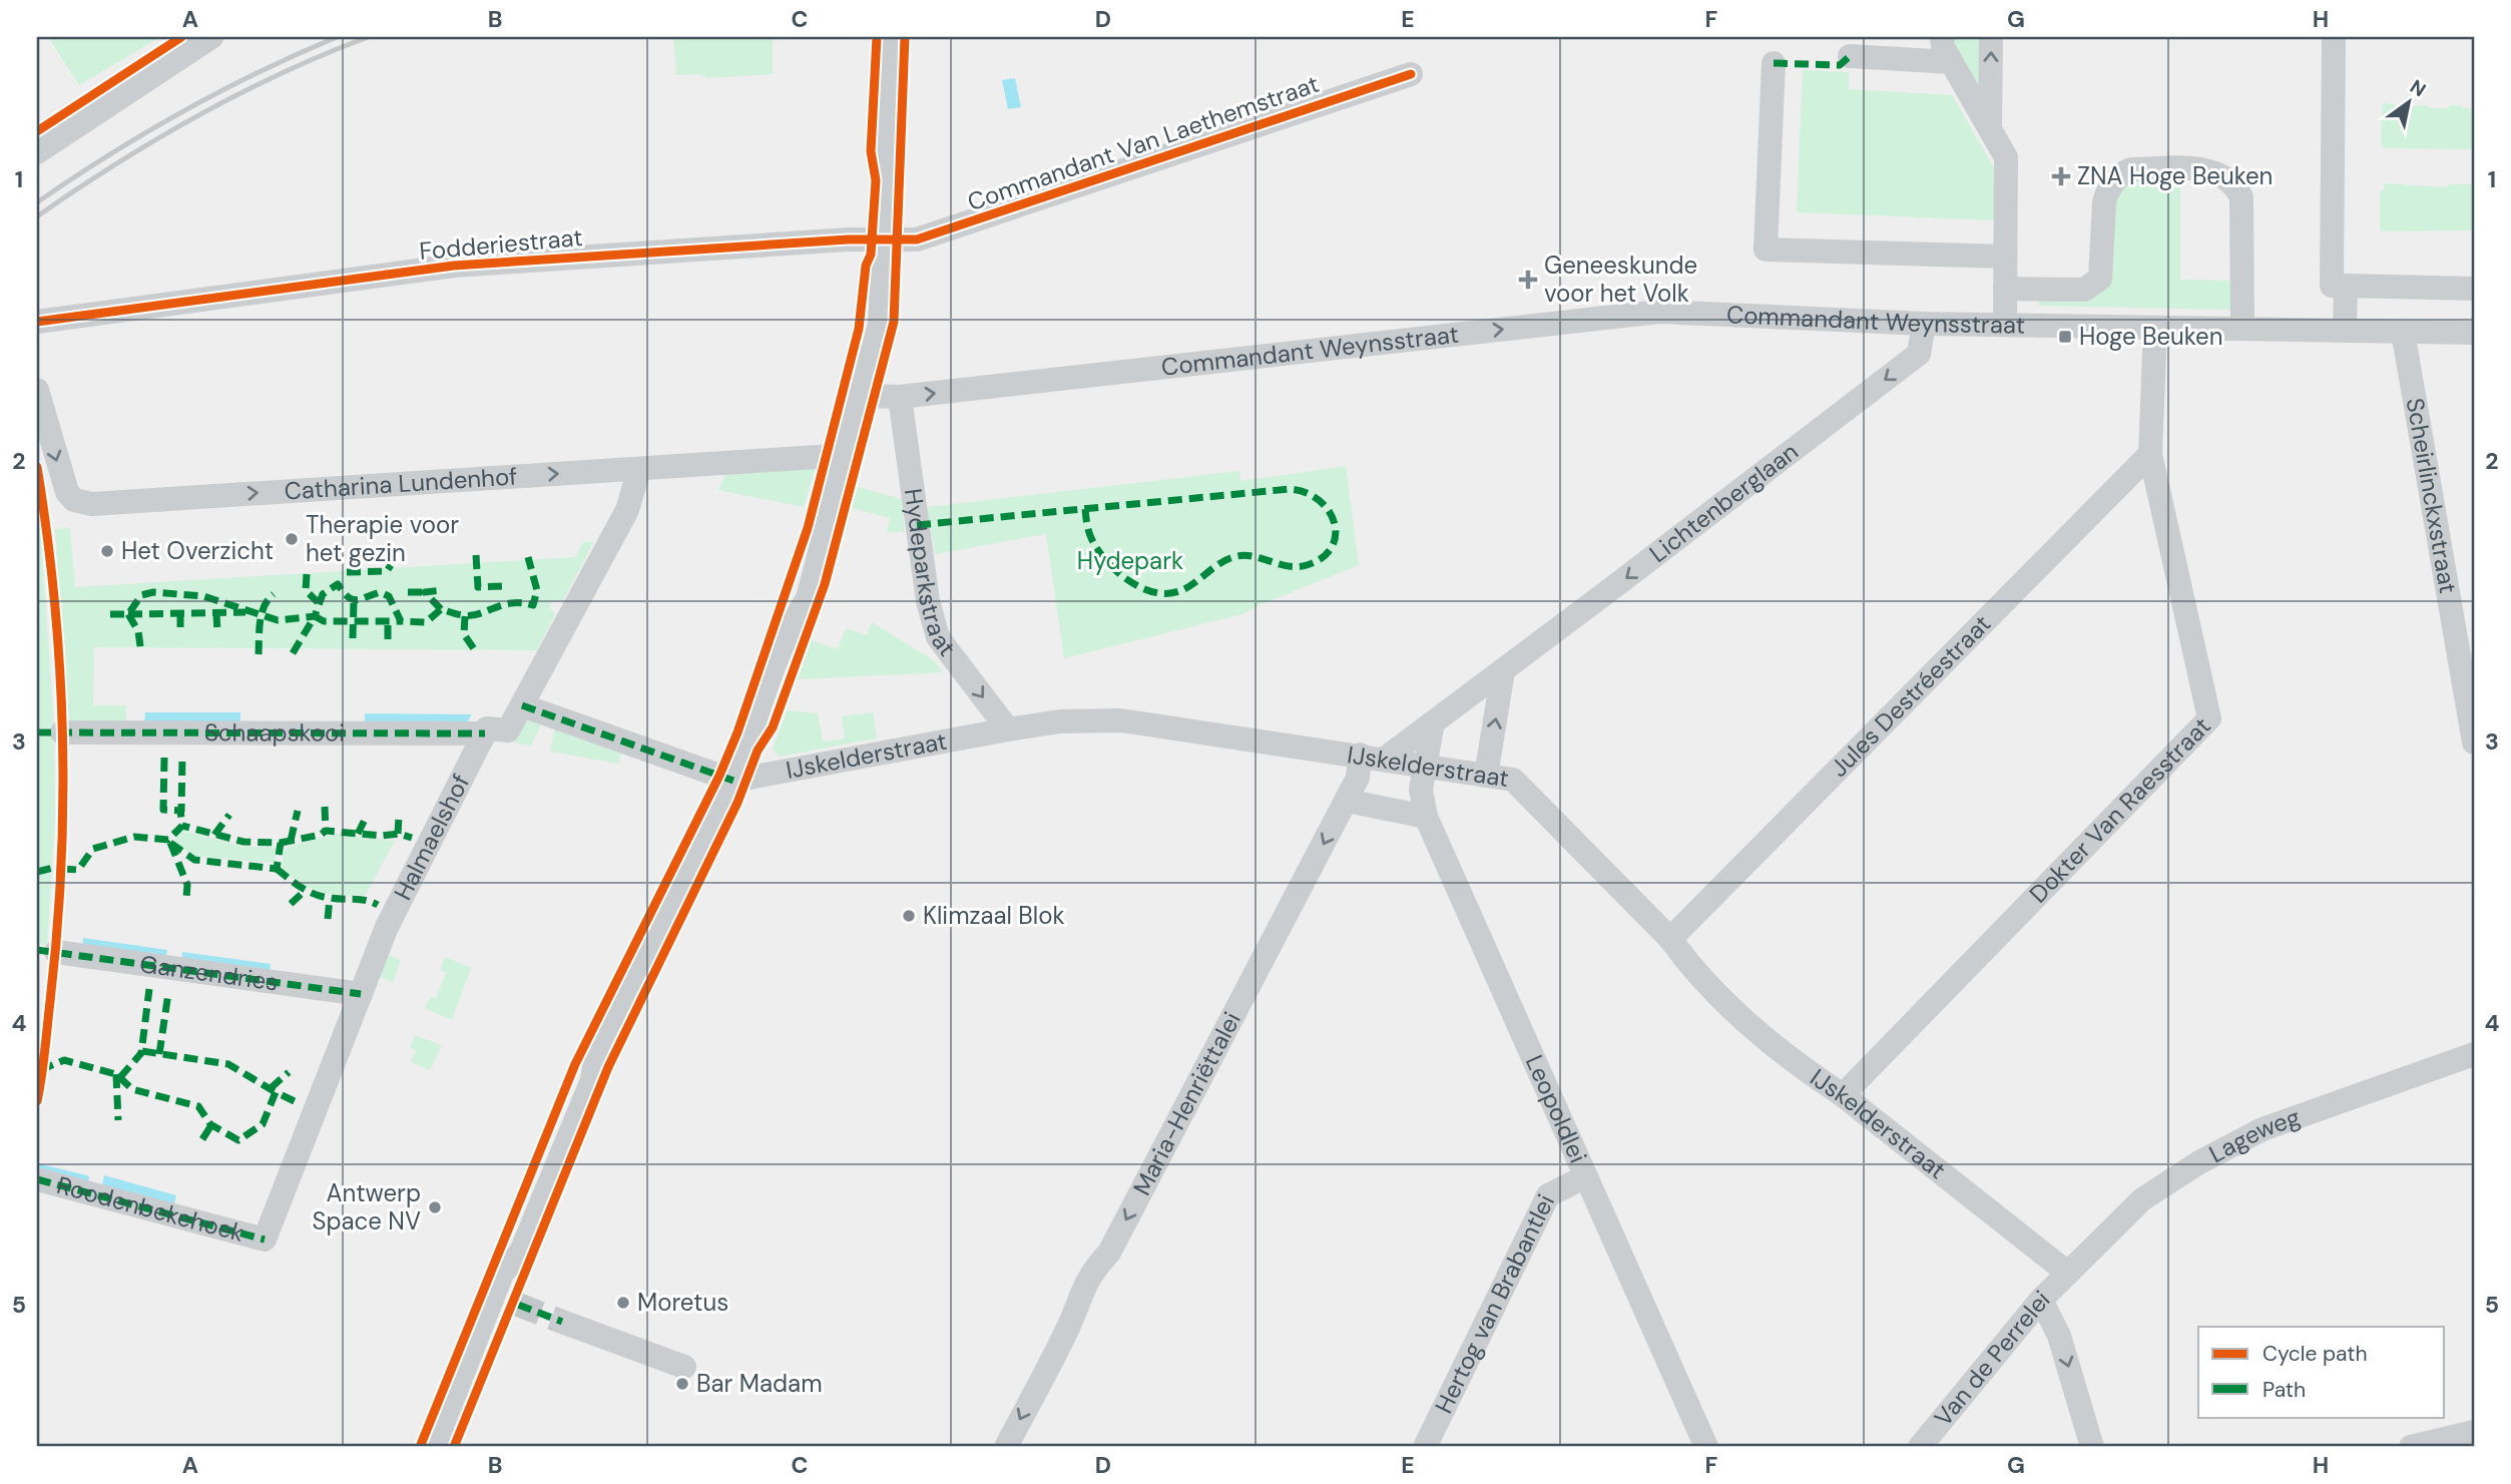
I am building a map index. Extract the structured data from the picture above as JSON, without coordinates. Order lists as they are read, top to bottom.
{
  "streets": {
    "street": [
      "Commandant Van Laethemstraat",
      "Fodderiestraat",
      "Commandant Weynsstraat",
      "Catharina Lundenhof",
      "Scheirlinckxstraat",
      "Lichtenberglaan",
      "Hydeparkstraat",
      "Jules Destréestraat",
      "Schaapskooi",
      "IJskelderstraat",
      "Dokter Van Raesstraat",
      "Halmaelshof",
      "Ganzendries",
      "Maria-Henriëttalei",
      "Leopoldlei",
      "Lageweg",
      "Roodenbekehoek",
      "Hertog van Brabantlei",
      "Van de Perrelei"
    ]
  },
  "crossings": [
    ["Commandant Van Laethemstraat", "Fodderiestraat"],
    ["Commandant Weynsstraat", "Scheirlinckxstraat"],
    ["Commandant Weynsstraat", "Lichtenberglaan"],
    ["Commandant Weynsstraat", "Hydeparkstraat"],
    ["Commandant Weynsstraat", "Dokter Van Raesstraat"],
    ["Lichtenberglaan", "IJskelderstraat"],
    ["Hydeparkstraat", "IJskelderstraat"],
    ["Jules Destréestraat", "IJskelderstraat"],
    ["Jules Destréestraat", "Dokter Van Raesstraat"],
    ["Schaapskooi", "Halmaelshof"],
    ["IJskelderstraat", "Dokter Van Raesstraat"],
    ["IJskelderstraat", "Maria-Henriëttalei"],
    ["IJskelderstraat", "Leopoldlei"],
    ["IJskelderstraat", "Lageweg"],
    ["IJskelderstraat", "Van de Perrelei"],
    ["Halmaelshof", "Ganzendries"],
    ["Halmaelshof", "Roodenbekehoek"],
    ["Leopoldlei", "Hertog van Brabantlei"],
    ["Lageweg", "Van de Perrelei"]
  ],
  "one_way": [
    "Commandant Weynsstraat",
    "Catharina Lundenhof",
    "Lichtenberglaan",
    "Hydeparkstraat",
    "Maria-Henriëttalei"
  ],
  "parks": ["Hydepark"],
  "places": {
    "health": ["ZNA Hoge Beuken", "Geneeskunde voor het Volk"],
    "transit": ["Hoge Beuken"],
    "other": [
      "Therapie voor het gezin",
      "Het Overzicht",
      "Klimzaal Blok",
      "Antwerp Space NV",
      "Moretus",
      "Bar Madam"
    ]
  },
  "legend": ["Cycle path", "Path"],
  "north": "top right",
  "grid": {
    "columns": [
      "A",
      "B",
      "C",
      "D",
      "E",
      "F",
      "G",
      "H"
    ],
    "rows": [
      "1",
      "2",
      "3",
      "4",
      "5"
    ]
  }
}
